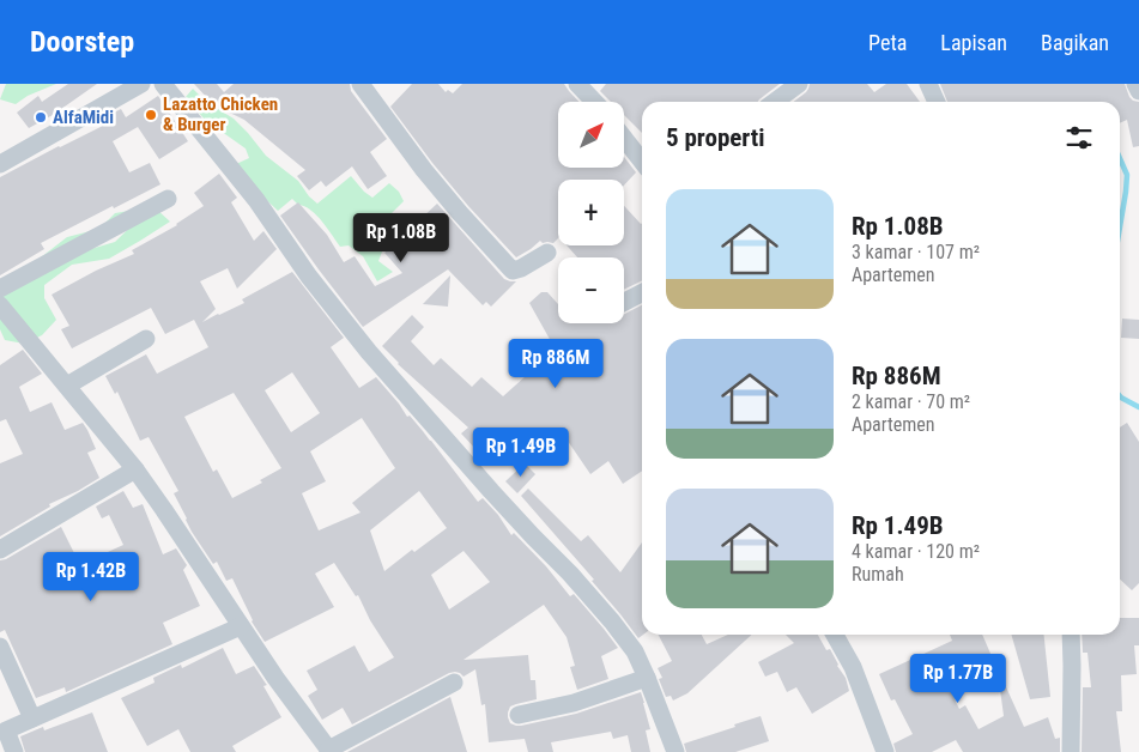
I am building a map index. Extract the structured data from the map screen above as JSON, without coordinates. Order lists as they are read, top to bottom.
{
  "places": ["Lazatto Chicken & Burger", "AlfaMidi"],
  "north": "top right",
  "page": {
    "header": "Doorstep",
    "nav": ["Peta", "Lapisan", "Bagikan"],
    "map_buttons": ["+", "−"],
    "heading": "5 properti",
    "list": [
      {
        "name": "Rp 1.08B",
        "note": "3 kamar · 107 m² · Apartemen"
      },
      {
        "name": "Rp 886M",
        "note": "2 kamar · 70 m² · Apartemen"
      },
      {
        "name": "Rp 1.49B",
        "note": "4 kamar · 120 m² · Rumah"
      }
    ],
    "price": [
      "Rp 1.08B",
      "Rp 886M",
      "Rp 1.49B",
      "Rp 1.42B",
      "Rp 1.77B"
    ]
  }
}
